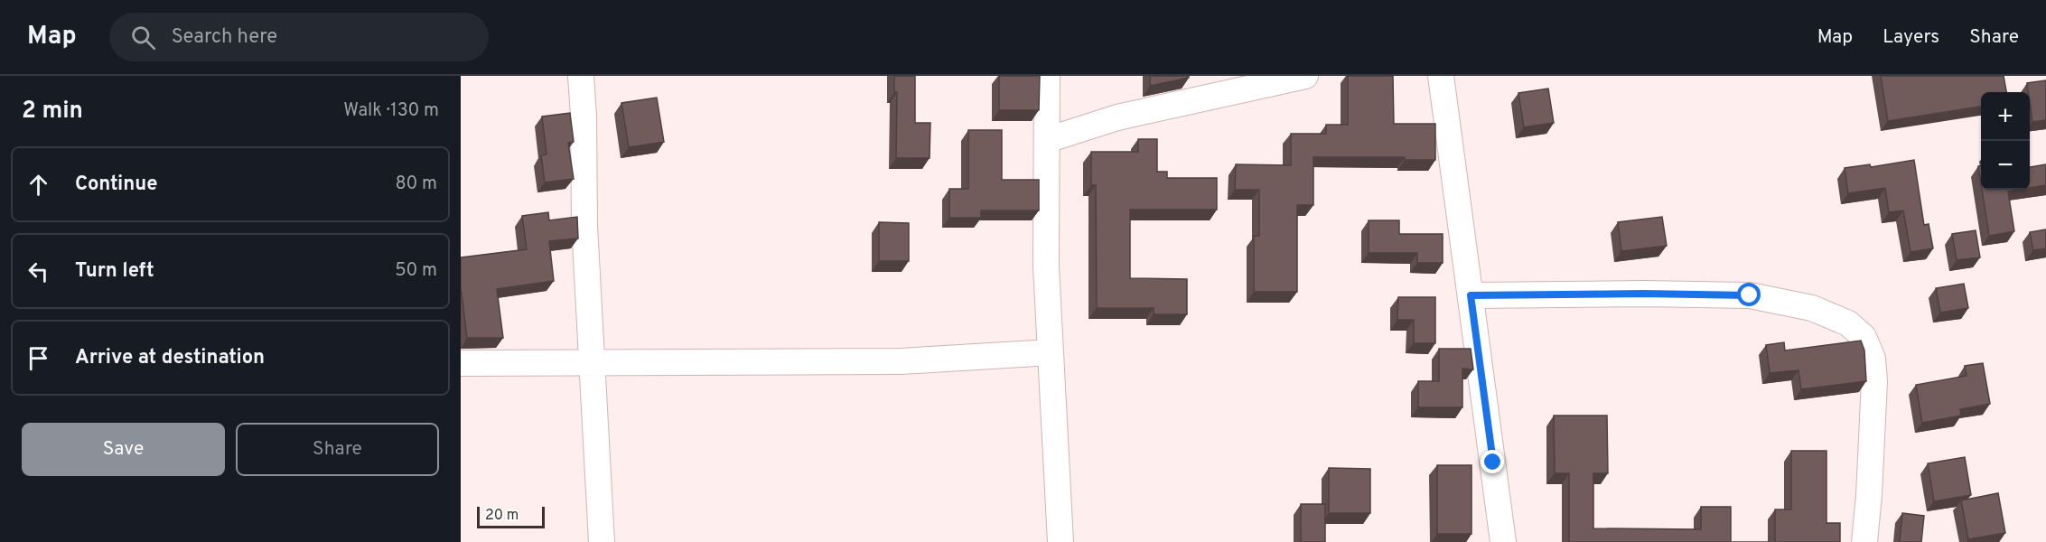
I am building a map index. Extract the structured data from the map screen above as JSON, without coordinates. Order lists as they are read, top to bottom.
{
  "scale_bar": "20 m",
  "page": {
    "header": "Map",
    "search": "Search here",
    "nav": ["Map", "Layers", "Share"],
    "heading": ["2 min", "Walk · 130 m"],
    "map_buttons": ["+", "−"],
    "list": [
      ["Continue", "80 m"],
      ["Turn left", "50 m"],
      "Arrive at destination"
    ],
    "buttons": ["Save", "Share"],
    "scale": "20 m"
  }
}
